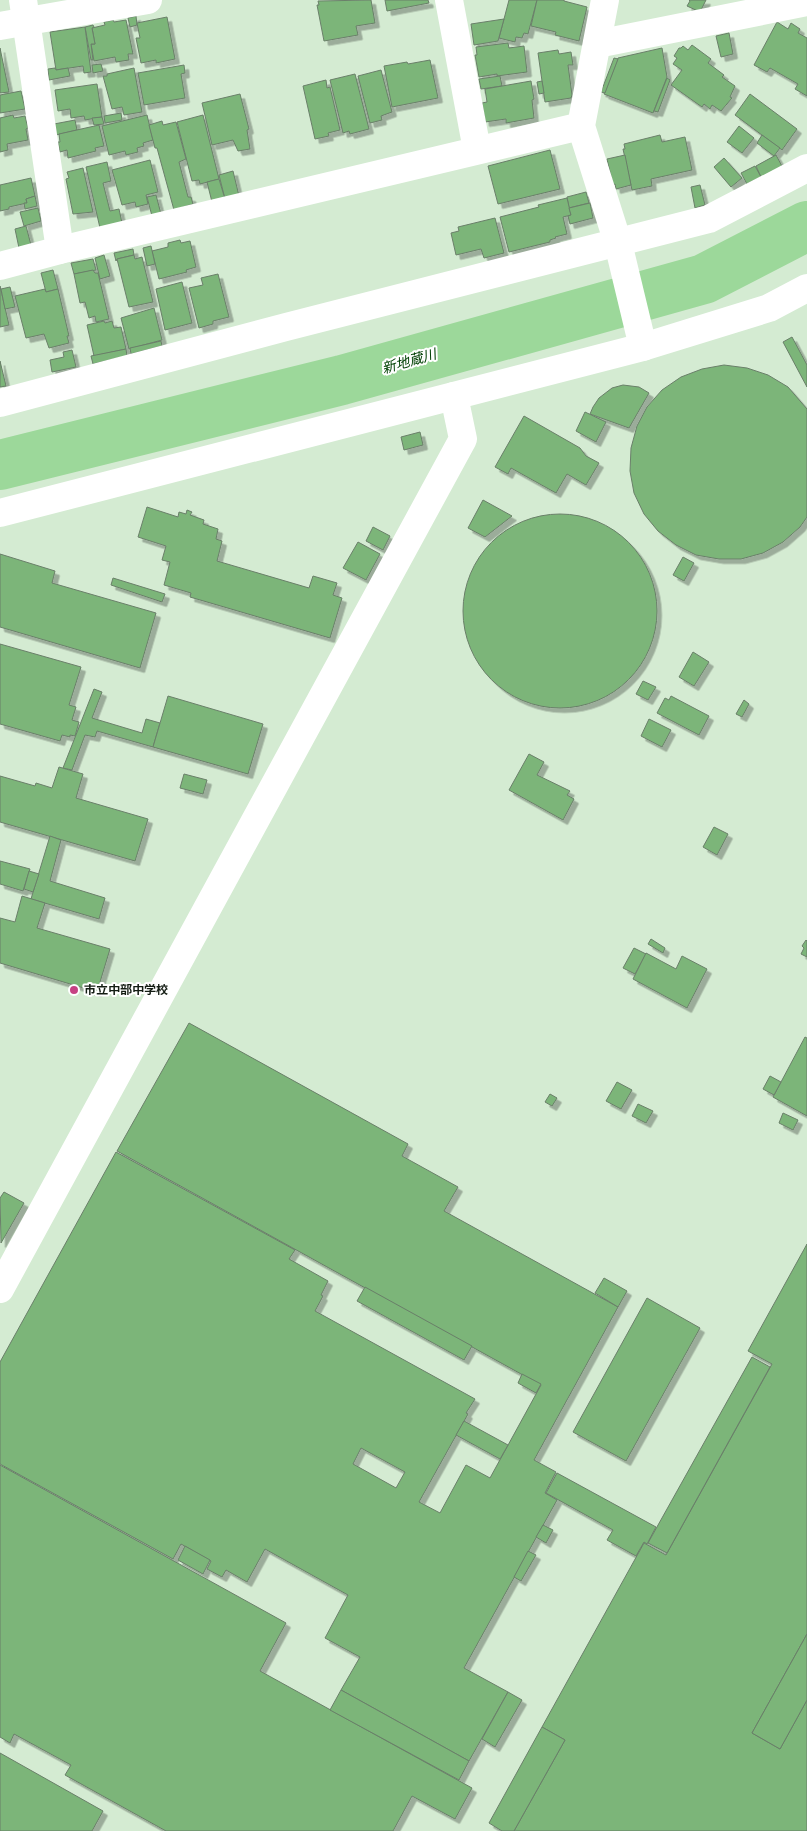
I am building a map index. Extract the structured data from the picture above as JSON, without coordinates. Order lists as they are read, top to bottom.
{
  "water": ["新地蔵川"],
  "places": ["市立中部中学校"]
}
